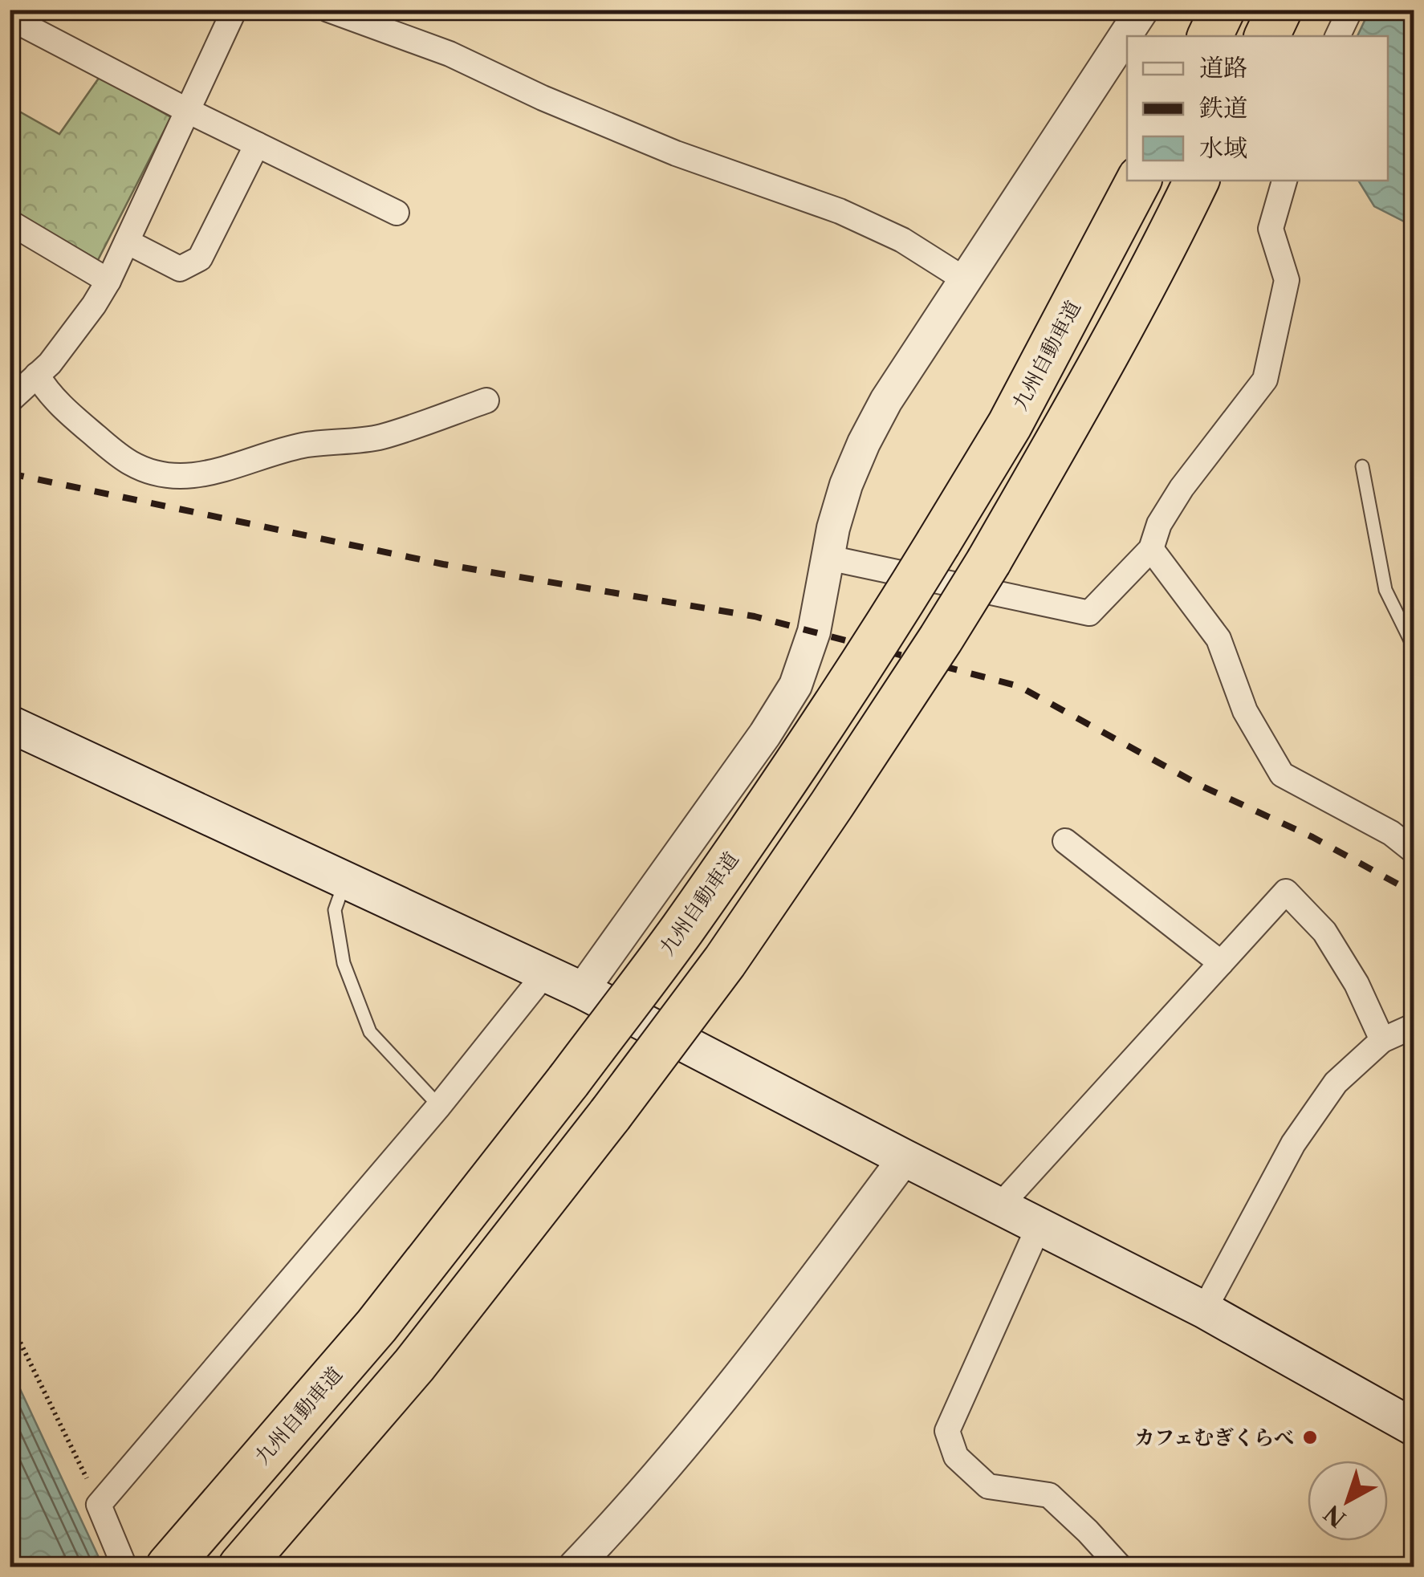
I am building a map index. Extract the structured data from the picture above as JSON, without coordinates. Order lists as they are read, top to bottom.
{
  "streets": {
    "highway": ["九州自動車道"]
  },
  "places": ["カフェむぎくらべ"],
  "legend": ["道路", "鉄道", "水域"],
  "north": "bottom left"
}
